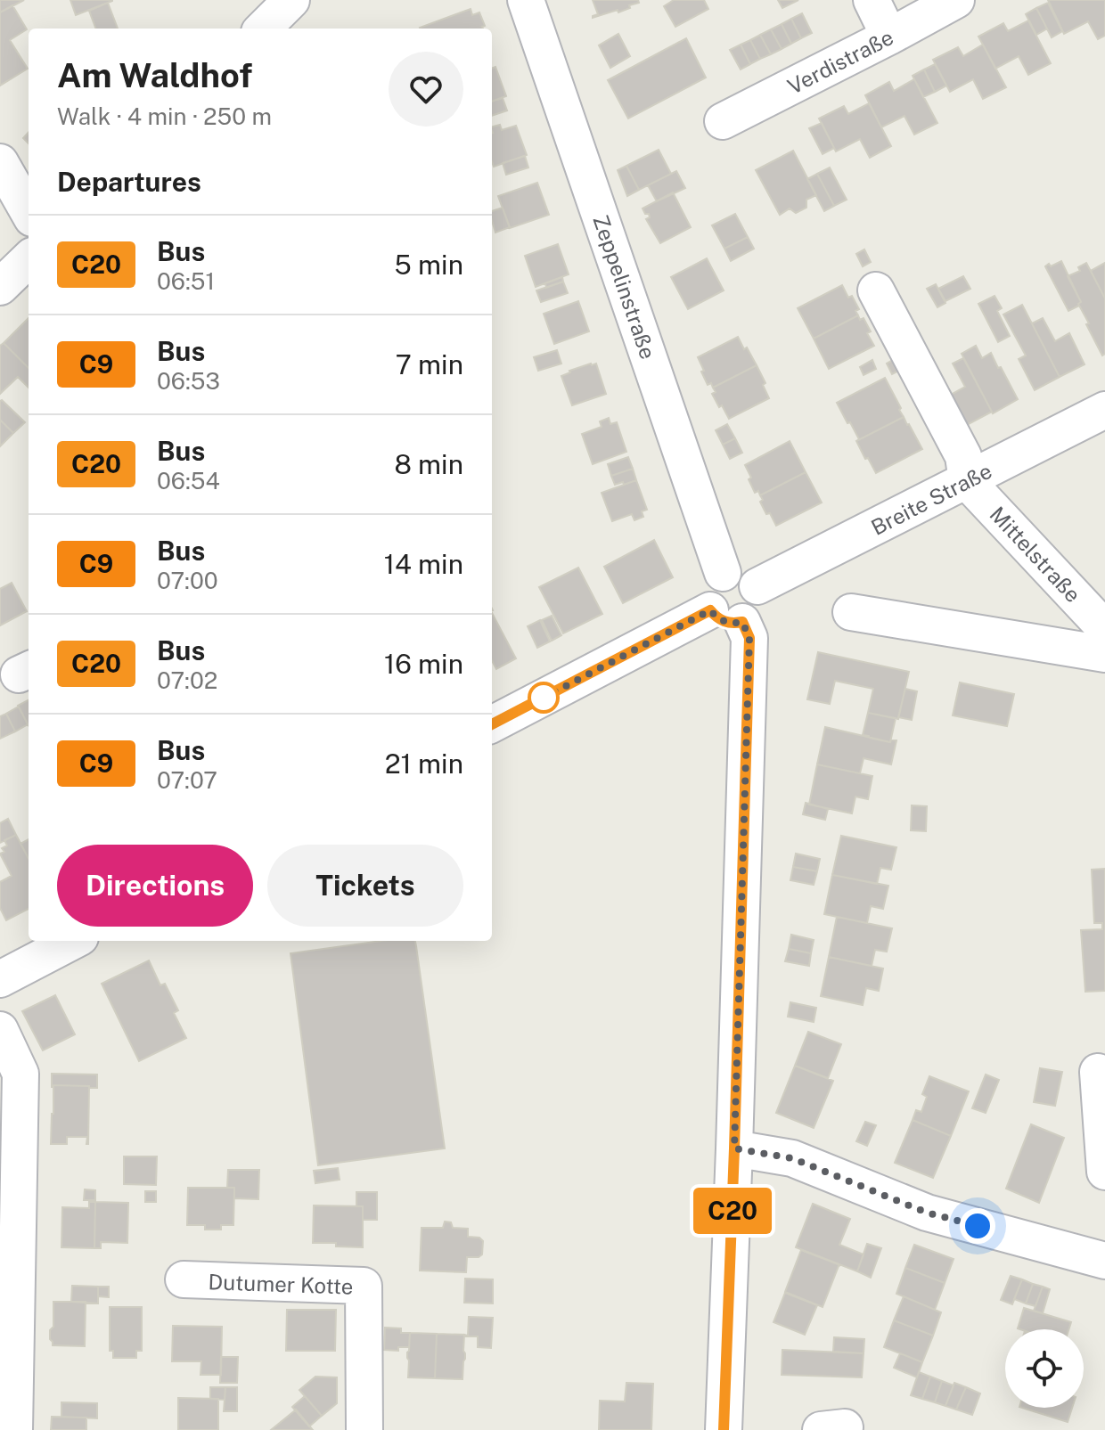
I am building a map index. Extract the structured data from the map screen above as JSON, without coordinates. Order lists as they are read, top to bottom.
{
  "streets": {
    "street": [
      "Verdistraße",
      "Zeppelinstraße",
      "Breite Straße",
      "Mittelstraße",
      "Dutumer Kotte"
    ]
  },
  "crossings": [
    ["Zeppelinstraße", "Breite Straße"],
    ["Breite Straße", "Mittelstraße"]
  ],
  "lines": ["bus line C20"],
  "page": {
    "on_map": "C20",
    "heading": [
      ["Am Waldhof", "Walk · 4 min · 250 m"],
      "Departures"
    ],
    "list": [
      {
        "mark": "C20",
        "name": "Bus",
        "note": "06:51",
        "value": "5 min"
      },
      {
        "mark": "C9",
        "name": "Bus",
        "note": "06:53",
        "value": "7 min"
      },
      {
        "mark": "C20",
        "name": "Bus",
        "note": "06:54",
        "value": "8 min"
      },
      {
        "mark": "C9",
        "name": "Bus",
        "note": "07:00",
        "value": "14 min"
      },
      {
        "mark": "C20",
        "name": "Bus",
        "note": "07:02",
        "value": "16 min"
      },
      {
        "mark": "C9",
        "name": "Bus",
        "note": "07:07",
        "value": "21 min"
      }
    ],
    "buttons": ["Directions", "Tickets"]
  }
}
